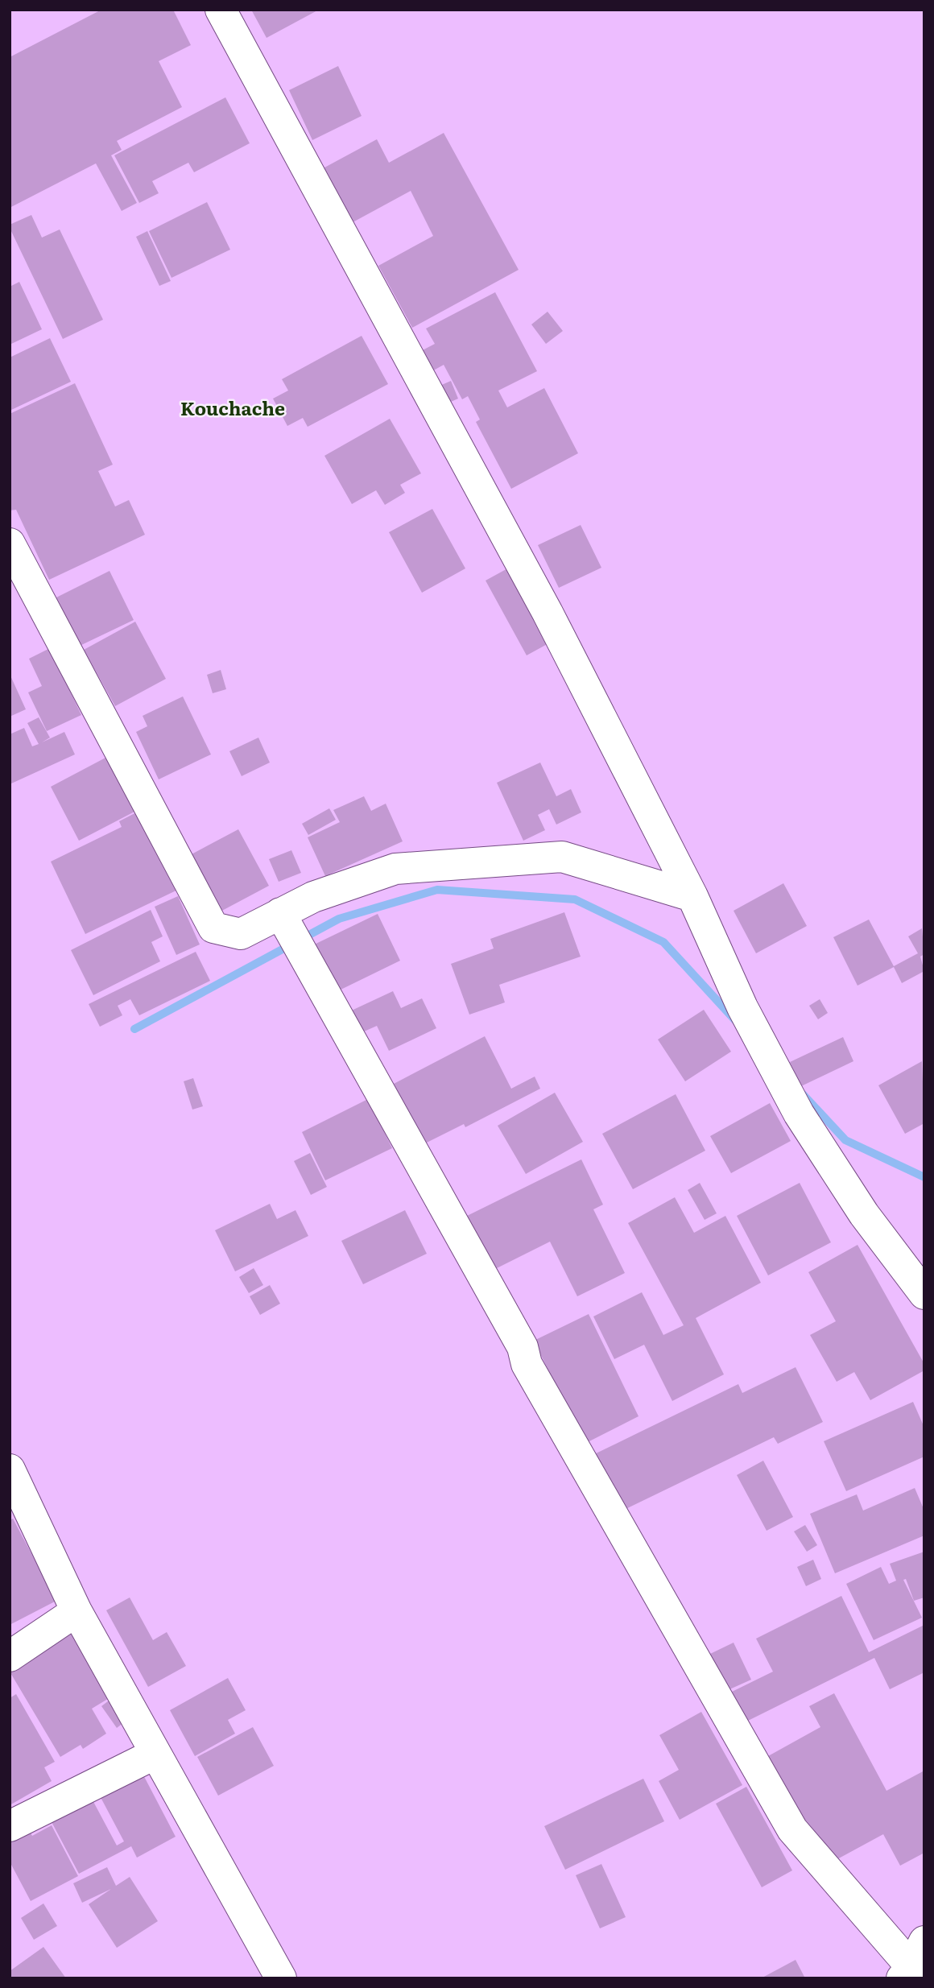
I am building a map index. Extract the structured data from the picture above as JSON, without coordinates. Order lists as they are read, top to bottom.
{
  "districts": ["Kouchache"]
}
